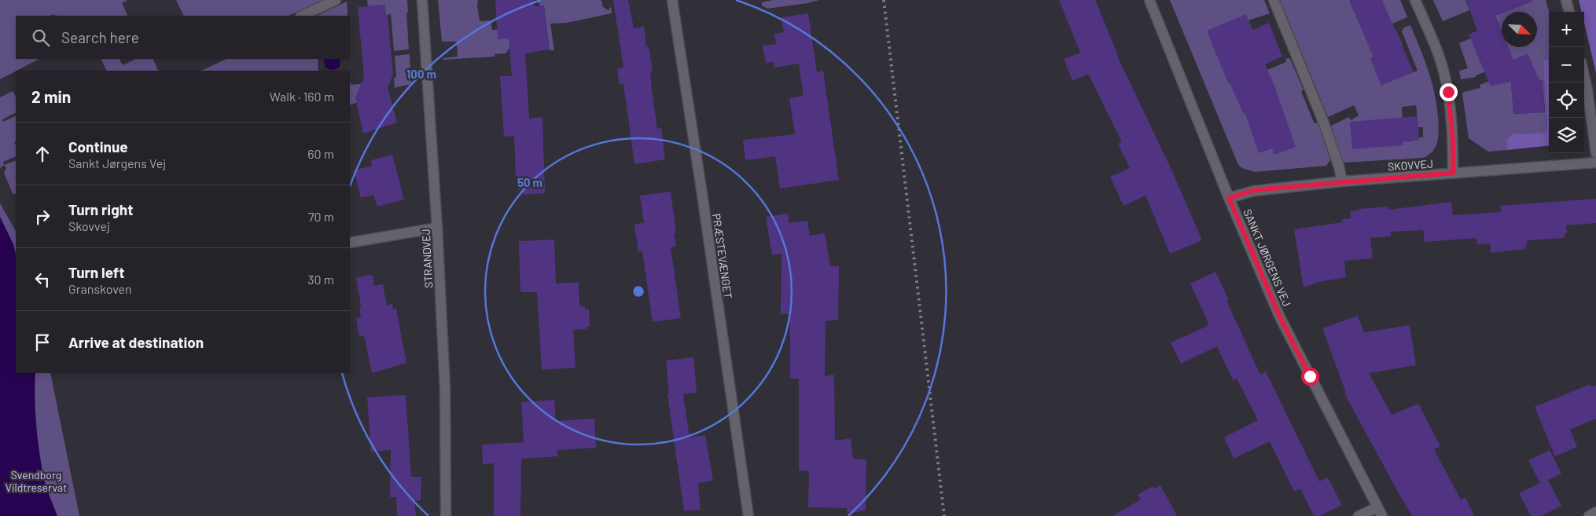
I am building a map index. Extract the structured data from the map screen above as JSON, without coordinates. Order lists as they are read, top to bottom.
{
  "streets": {
    "street": [
      "SKOVVEJ",
      "PRÆSTEVÆNGET",
      "SANKT JØRGENS VEJ",
      "STRANDVEJ"
    ]
  },
  "crossings": [
    ["SKOVVEJ", "SANKT JØRGENS VEJ"]
  ],
  "parks": ["Svendborg Vildtreservat"],
  "north": "bottom right",
  "page": {
    "map_buttons": ["+", "−"],
    "search": "Search here",
    "heading": ["2 min", "Walk · 160 m"],
    "list": [
      ["Continue", "Sankt Jørgens Vej", "60 m"],
      ["Turn right", "Skovvej", "70 m"],
      ["Turn left", "Granskoven", "30 m"],
      "Arrive at destination"
    ]
  },
  "rings": ["100 m", "50 m"]
}
